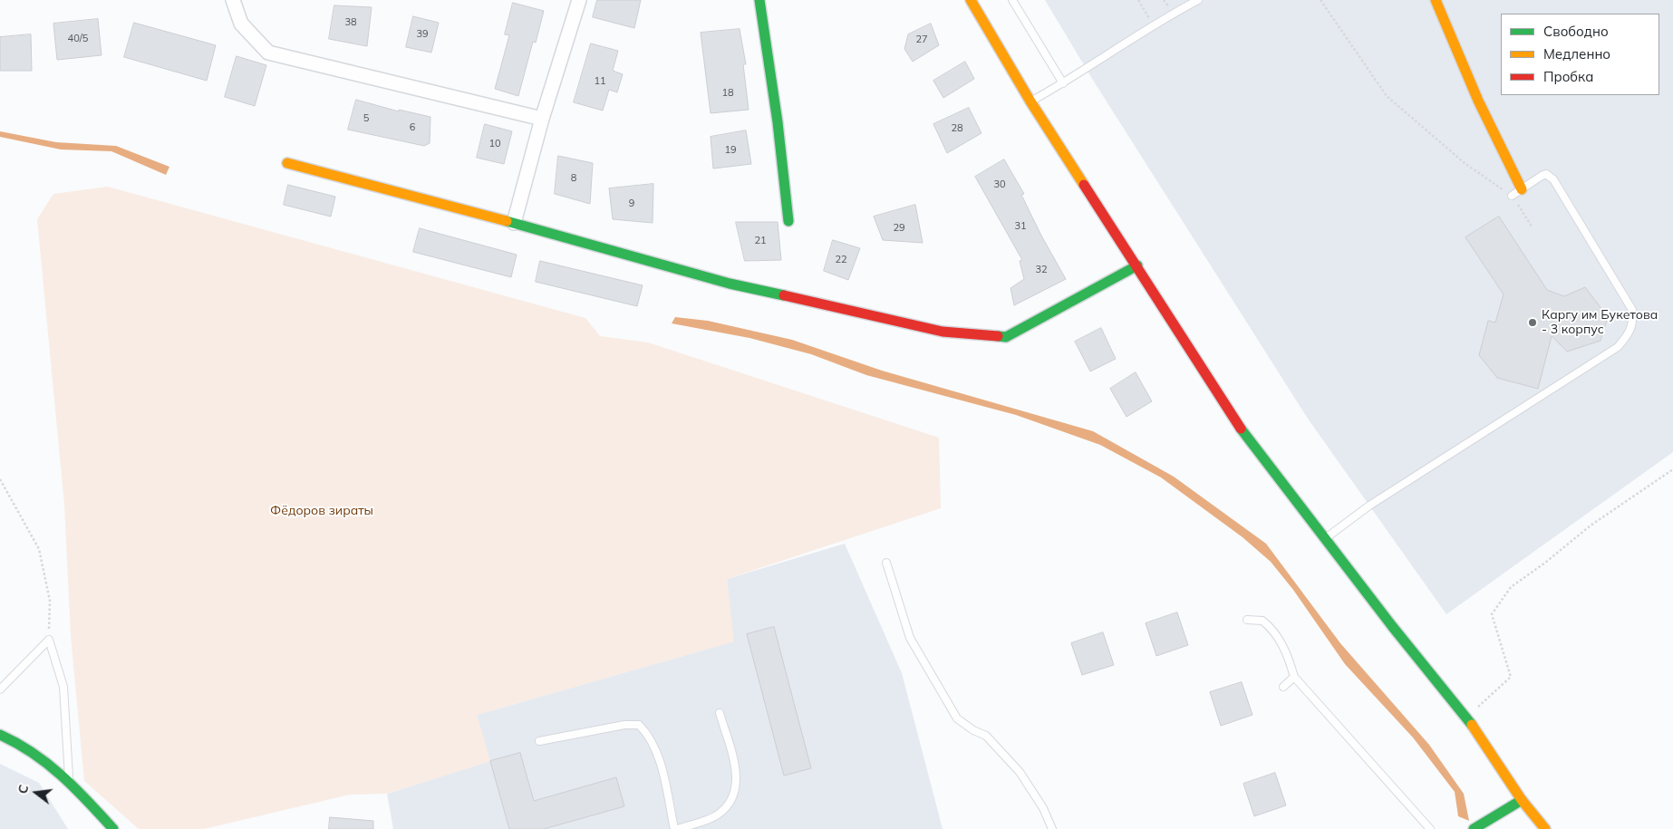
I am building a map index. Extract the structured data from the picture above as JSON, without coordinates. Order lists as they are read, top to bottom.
{
  "parks": ["Фёдоров зираты"],
  "places": ["Каргу им Букетова - 3 корпус"],
  "house_numbers": [
    "38",
    "39",
    "40/5",
    "27",
    "11",
    "18",
    "5",
    "6",
    "28",
    "10",
    "19",
    "8",
    "30",
    "9",
    "31",
    "29",
    "21",
    "22",
    "32"
  ],
  "legend": ["Свободно", "Медленно", "Пробка"],
  "north": "left"
}
